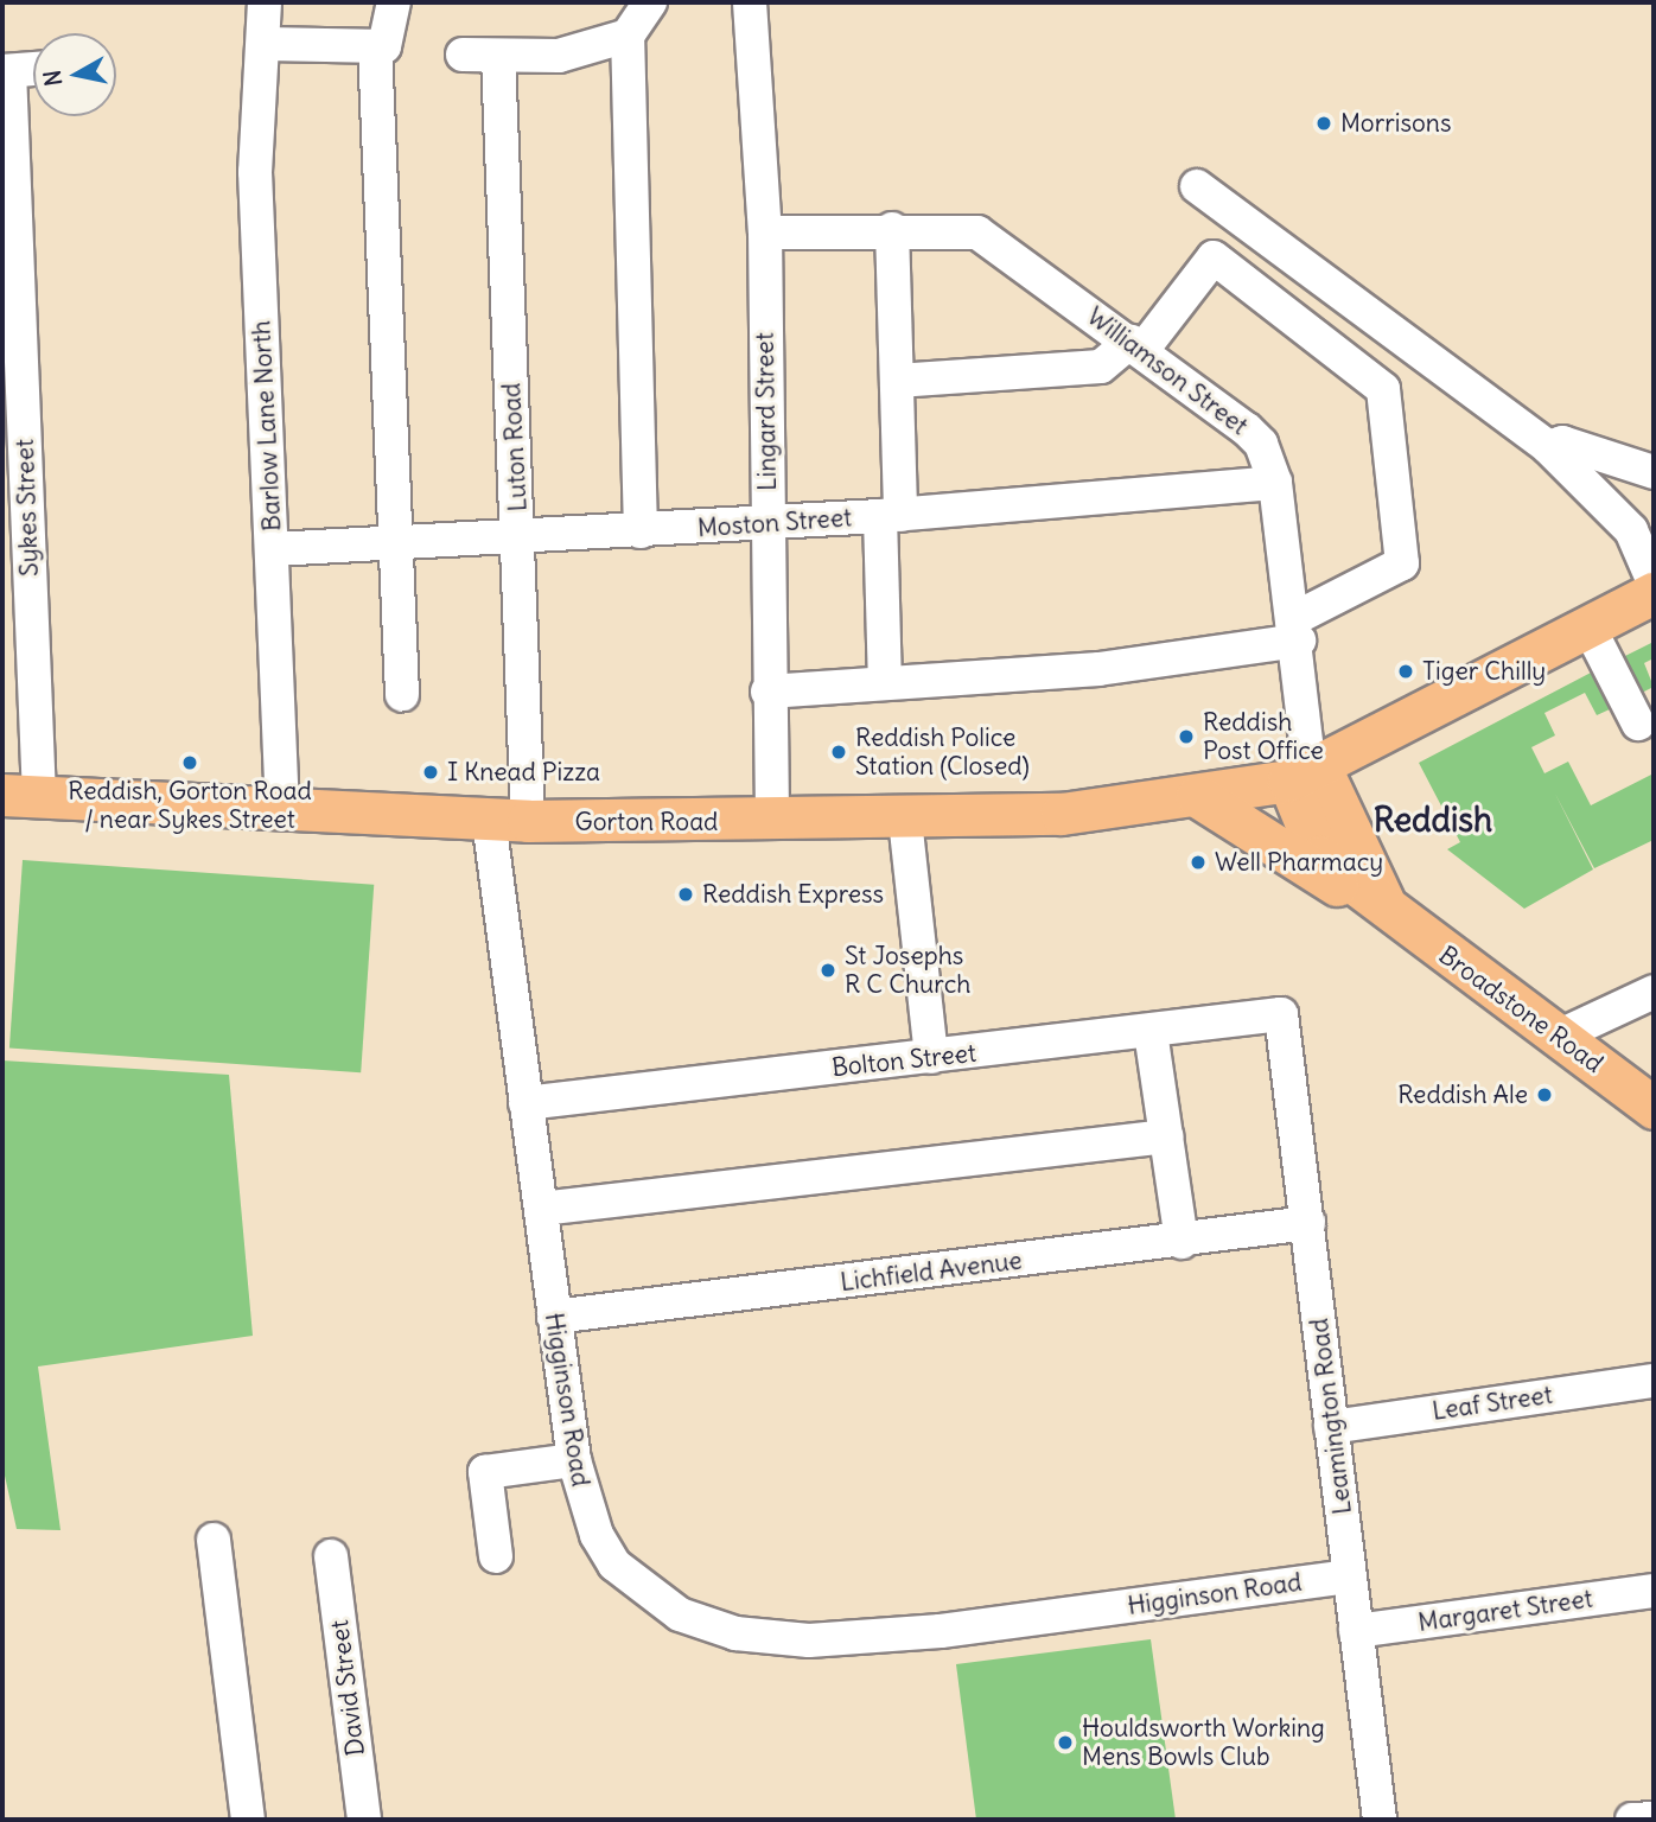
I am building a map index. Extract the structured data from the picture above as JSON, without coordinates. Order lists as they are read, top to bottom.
{
  "streets": {
    "main road": ["Gorton Road", "Broadstone Road"],
    "street": [
      "Williamson Street",
      "Lingard Street",
      "Barlow Lane North",
      "Luton Road",
      "Sykes Street",
      "Moston Street",
      "Bolton Street",
      "Lichfield Avenue",
      "Higginson Road",
      "Leaf Street",
      "Leamington Road",
      "Margaret Street",
      "David Street"
    ]
  },
  "crossings": [
    ["Williamson Street", "Lingard Street"],
    ["Williamson Street", "Moston Street"],
    ["Williamson Street", "Gorton Road"],
    ["Williamson Street", "Broadstone Road"],
    ["Lingard Street", "Moston Street"],
    ["Lingard Street", "Gorton Road"],
    ["Barlow Lane North", "Moston Street"],
    ["Barlow Lane North", "Gorton Road"],
    ["Luton Road", "Moston Street"],
    ["Luton Road", "Gorton Road"],
    ["Luton Road", "Higginson Road"],
    ["Sykes Street", "Gorton Road"],
    ["Gorton Road", "Broadstone Road"],
    ["Gorton Road", "Higginson Road"],
    ["Bolton Street", "Higginson Road"],
    ["Bolton Street", "Leamington Road"],
    ["Lichfield Avenue", "Higginson Road"],
    ["Lichfield Avenue", "Leamington Road"],
    ["Higginson Road", "Leamington Road"],
    ["Leaf Street", "Leamington Road"],
    ["Leamington Road", "Margaret Street"]
  ],
  "districts": ["Reddish"],
  "places": [
    "Morrisons",
    "Tiger Chilly",
    "Reddish Post Office",
    "Reddish Police Station (Closed)",
    "Reddish, Gorton Road / near Sykes Street",
    "I Knead Pizza",
    "Well Pharmacy",
    "Reddish Express",
    "St Josephs R C Church",
    "Reddish Ale",
    "Houldsworth Working Mens Bowls Club"
  ],
  "north": "left"
}
